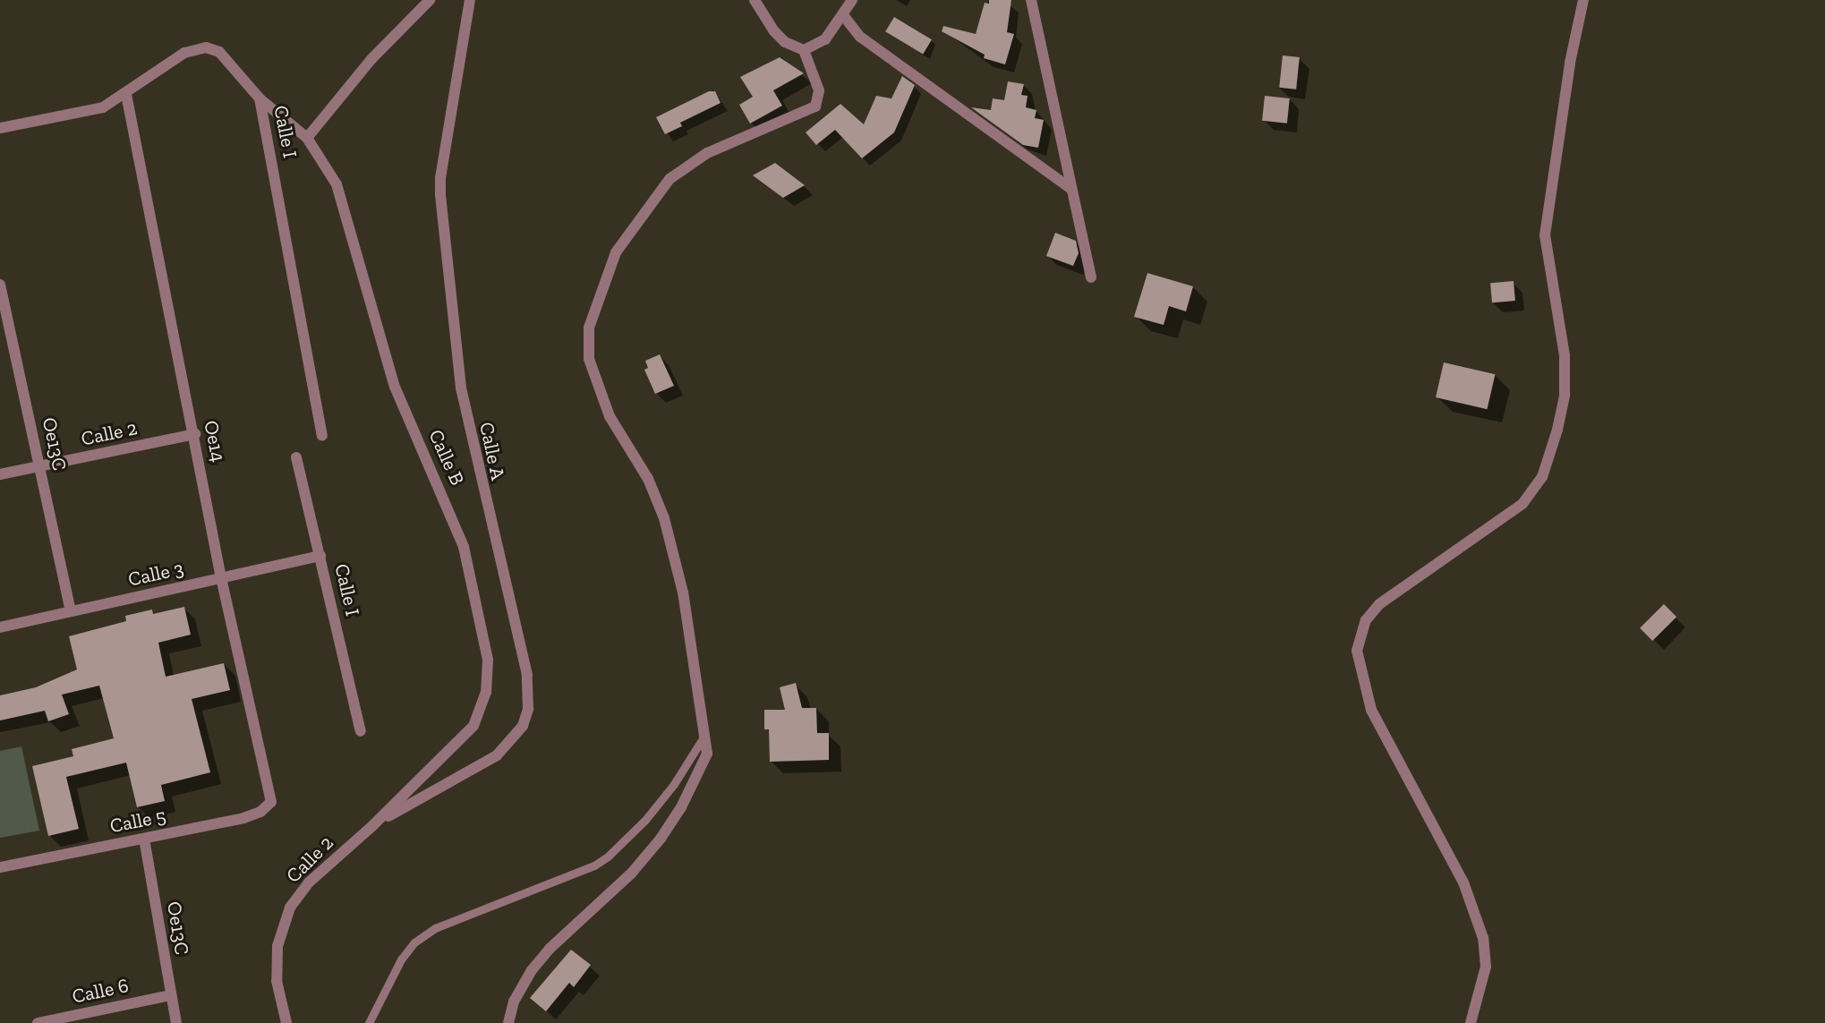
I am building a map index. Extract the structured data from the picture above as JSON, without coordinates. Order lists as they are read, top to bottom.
{
  "streets": {
    "street": [
      "Calle I",
      "Calle 2",
      "Oe14",
      "Oe13C",
      "Calle A",
      "Calle B",
      "Calle 3",
      "Calle 5",
      "Calle 6"
    ]
  },
  "crossings": [
    ["Calle I", "Oe14"],
    ["Calle I", "Calle B"],
    ["Calle I", "Calle 3"],
    ["Calle 2", "Oe14"],
    ["Calle 2", "Oe13C"],
    ["Calle 2", "Calle A"],
    ["Calle 2", "Calle B"],
    ["Oe14", "Calle 3"],
    ["Oe14", "Calle 5"],
    ["Oe13C", "Calle 3"],
    ["Oe13C", "Calle 5"],
    ["Oe13C", "Calle 6"],
    ["Calle A", "Calle B"]
  ]
}
